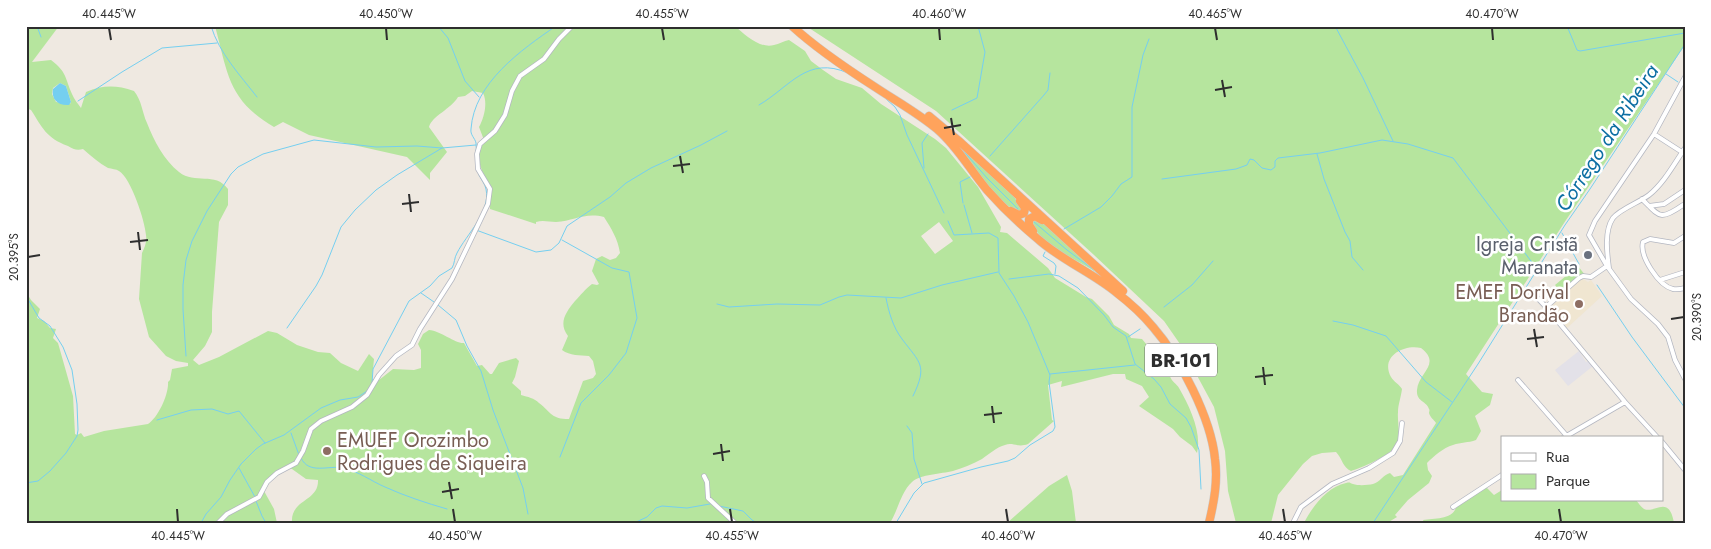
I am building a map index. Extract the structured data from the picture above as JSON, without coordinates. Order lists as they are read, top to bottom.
{
  "streets": {
    "highway": ["BR-101"]
  },
  "water": ["Córrego da Ribeira"],
  "places": ["Igreja Cristã Maranata", "EMEF Dorival Brandão", "EMUEF Orozimbo Rodrigues de Siqueira"],
  "legend": ["Rua", "Parque"],
  "coordinates": [
    "40.445°W",
    "40.450°W",
    "40.455°W",
    "40.460°W",
    "40.465°W",
    "40.470°W",
    "20.395°S",
    "20.390°S"
  ]
}
